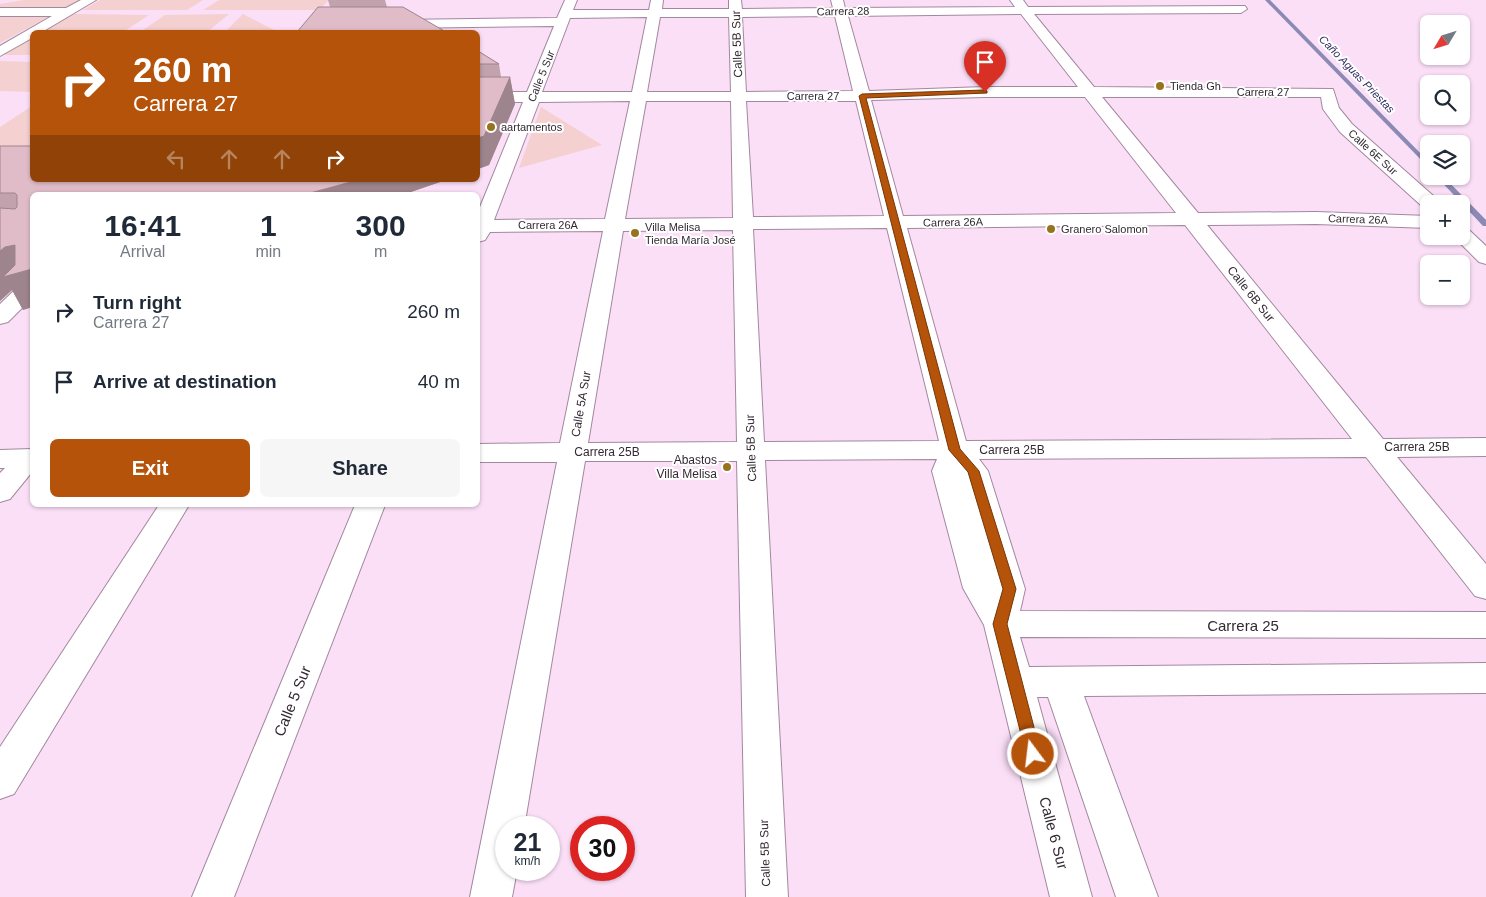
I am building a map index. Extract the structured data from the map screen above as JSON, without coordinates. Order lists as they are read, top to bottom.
{
  "streets": {
    "street": [
      "Carrera 28",
      "Calle 5B Sur",
      "Calle 5 Sur",
      "Carrera 27",
      "Calle 6E Sur",
      "Carrera 26A",
      "Calle 6B Sur",
      "Calle 5A Sur",
      "Carrera 25B",
      "Carrera 25",
      "Calle 6 Sur"
    ]
  },
  "crossings": [
    ["Carrera 28", "Calle 5B Sur"],
    ["Carrera 28", "Calle 5 Sur"],
    ["Carrera 28", "Calle 6B Sur"],
    ["Carrera 28", "Calle 5A Sur"],
    ["Calle 5B Sur", "Carrera 27"],
    ["Calle 5B Sur", "Carrera 26A"],
    ["Calle 5B Sur", "Carrera 25B"],
    ["Calle 5 Sur", "Carrera 27"],
    ["Carrera 27", "Calle 6E Sur"],
    ["Carrera 27", "Calle 6B Sur"],
    ["Carrera 27", "Calle 5A Sur"],
    ["Carrera 26A", "Calle 6B Sur"],
    ["Carrera 26A", "Calle 5A Sur"],
    ["Calle 6B Sur", "Carrera 25B"],
    ["Calle 5A Sur", "Carrera 25B"],
    ["Carrera 25B", "Calle 6 Sur"],
    ["Carrera 25", "Calle 6 Sur"]
  ],
  "water": ["Caño Aguas Priestas"],
  "places": [
    "Tienda Gh",
    "aartamentos",
    "Granero Salomon",
    "Villa Melisa Tienda María José",
    "Abastos Villa Melisa"
  ],
  "north": "bottom left",
  "page": {
    "map_buttons": ["+", "−"],
    "turn": ["260 m", "Carrera 27"],
    "eta": [
      "16:41",
      "Arrival",
      "1",
      "min",
      "300",
      "m"
    ],
    "list": [
      {
        "name": "Turn right",
        "note": "Carrera 27",
        "value": "260 m"
      },
      {
        "name": "Arrive at destination",
        "value": "40 m"
      }
    ],
    "buttons": ["Exit", "Share"],
    "speed": "21 km/h",
    "limit": "30"
  }
}
